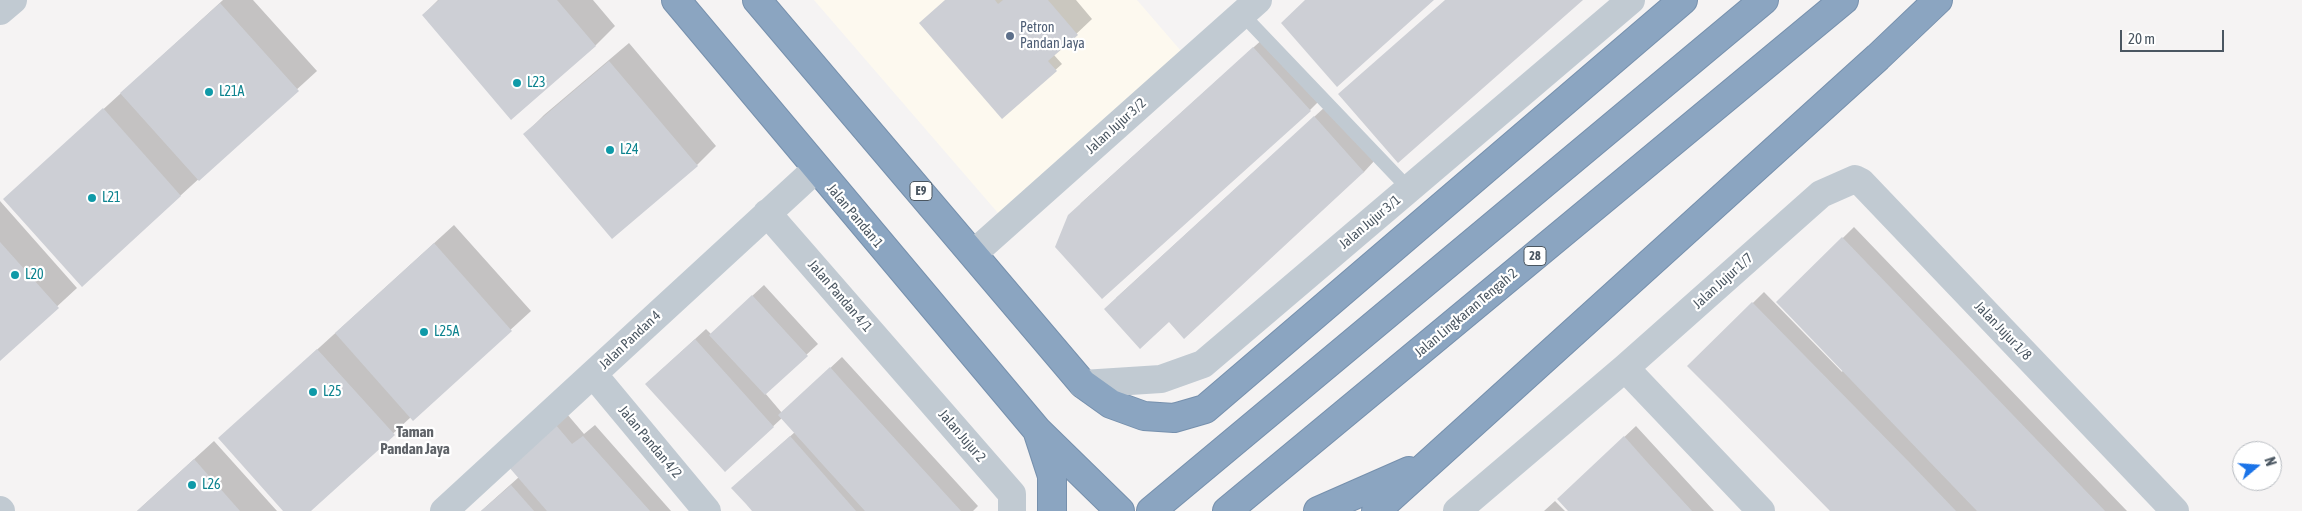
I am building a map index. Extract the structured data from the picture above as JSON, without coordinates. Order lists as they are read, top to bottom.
{
  "streets": {
    "highway": [
      "E9",
      "Jalan Pandan 1",
      "28",
      "Jalan Lingkaran Tengah 2"
    ],
    "street": [
      "Jalan Jujur 3/2",
      "Jalan Jujur 3/1",
      "Jalan Jujur 1/7",
      "Jalan Pandan 4/1",
      "Jalan Jujur 1/8",
      "Jalan Pandan 4",
      "Jalan Jujur 2",
      "Jalan Pandan 4/2"
    ]
  },
  "crossings": [
    ["Jalan Jujur 3/2", "E9"],
    ["E9", "Jalan Jujur 3/1"],
    ["Jalan Pandan 1", "Jalan Pandan 4"],
    ["Jalan Jujur 1/7", "Jalan Jujur 1/8"],
    ["Jalan Pandan 4/1", "Jalan Pandan 4"],
    ["Jalan Pandan 4/1", "Jalan Jujur 2"],
    ["Jalan Pandan 4", "Jalan Pandan 4/2"]
  ],
  "districts": ["Taman Pandan Jaya"],
  "places": [
    "Petron Pandan Jaya",
    "L23",
    "L21A",
    "L24",
    "L21",
    "L20",
    "L25A",
    "L25",
    "L26"
  ],
  "scale_bar": "20 m",
  "north": "right"
}
